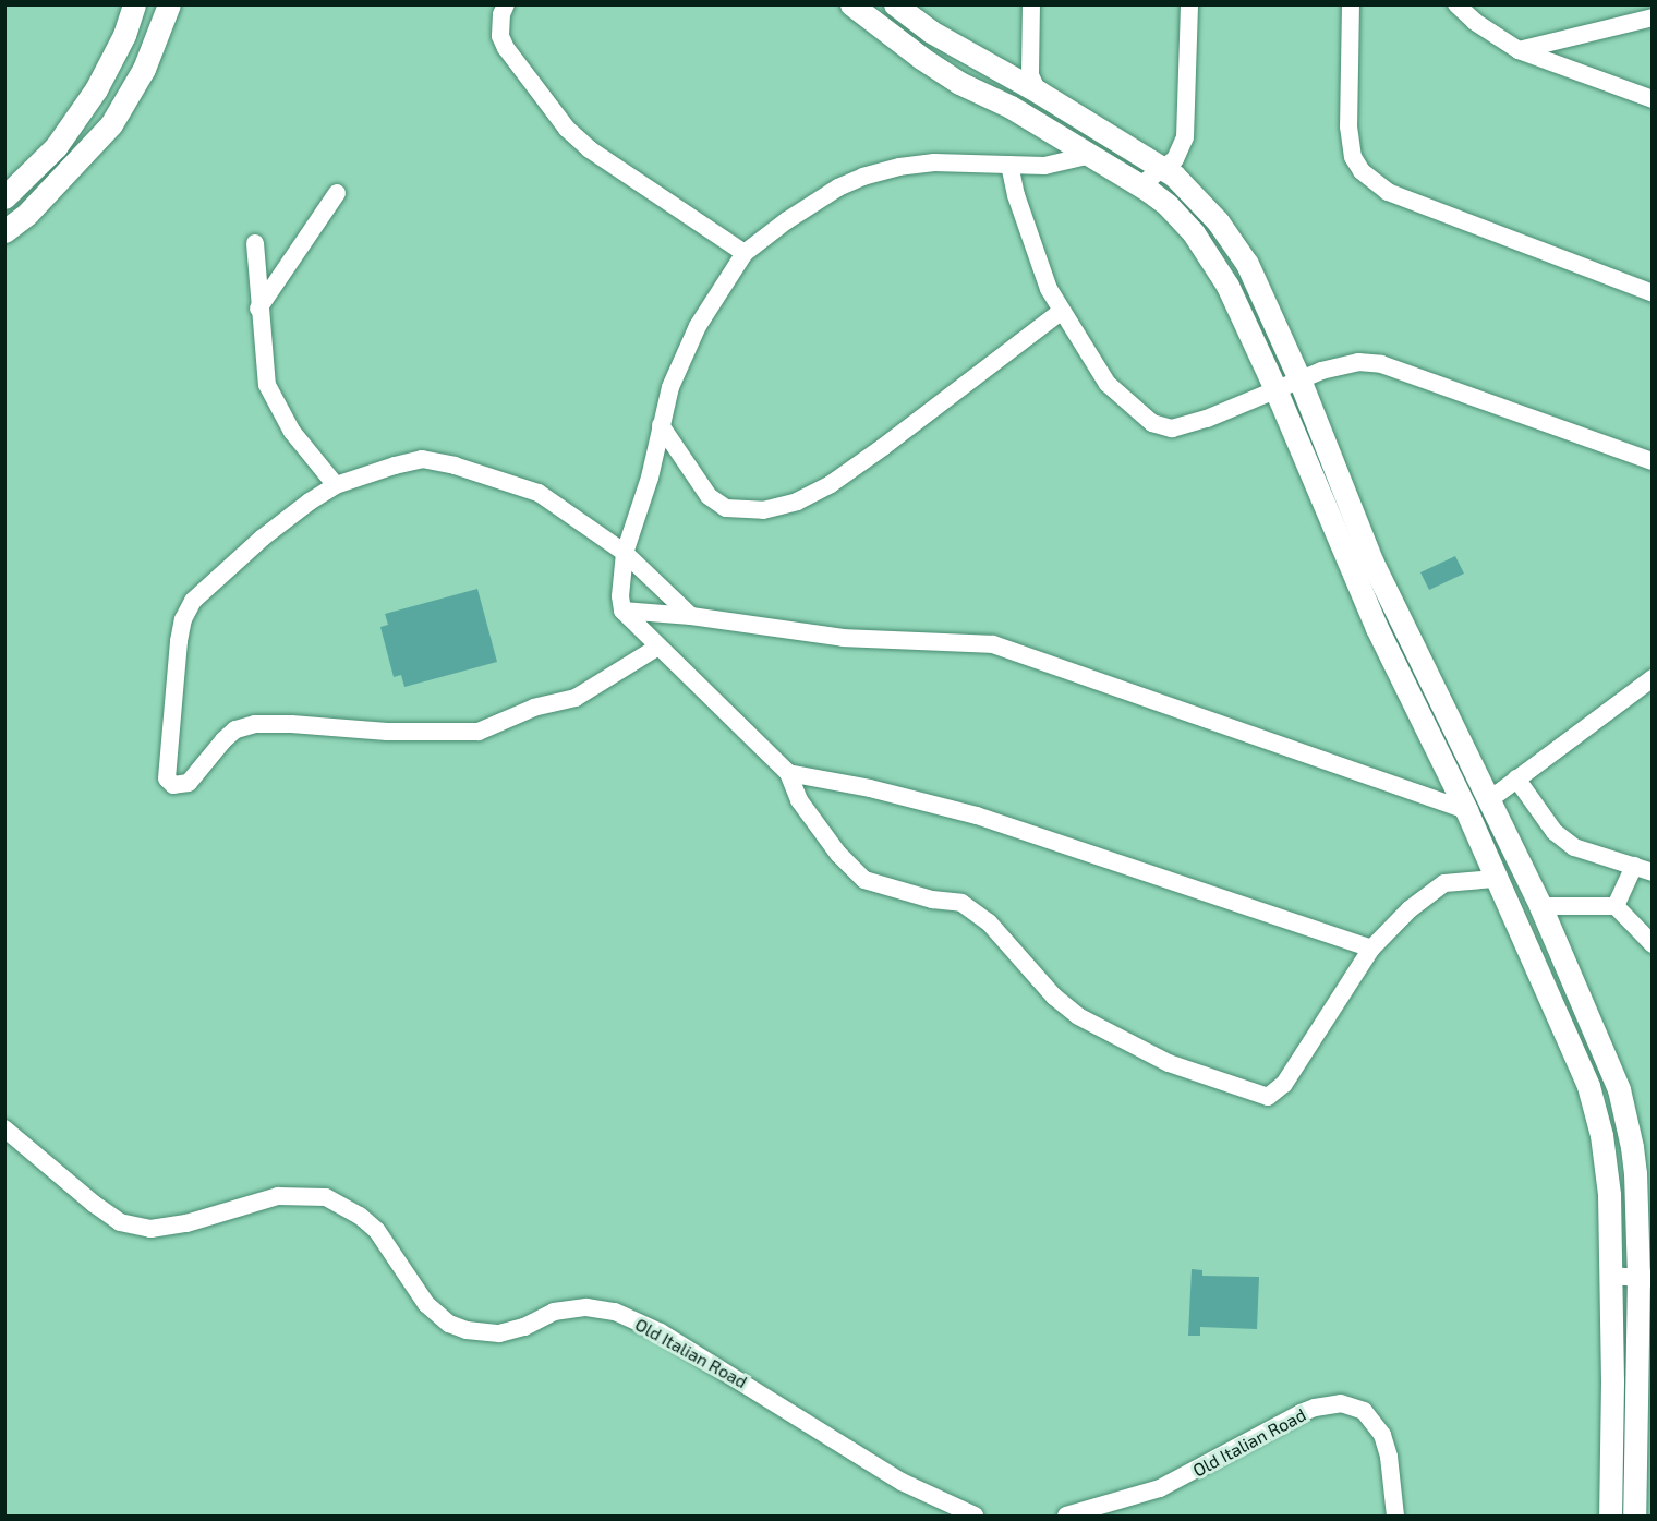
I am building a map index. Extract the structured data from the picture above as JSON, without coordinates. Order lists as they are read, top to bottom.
{
  "streets": {
    "street": ["Old Italian Road"]
  }
}
